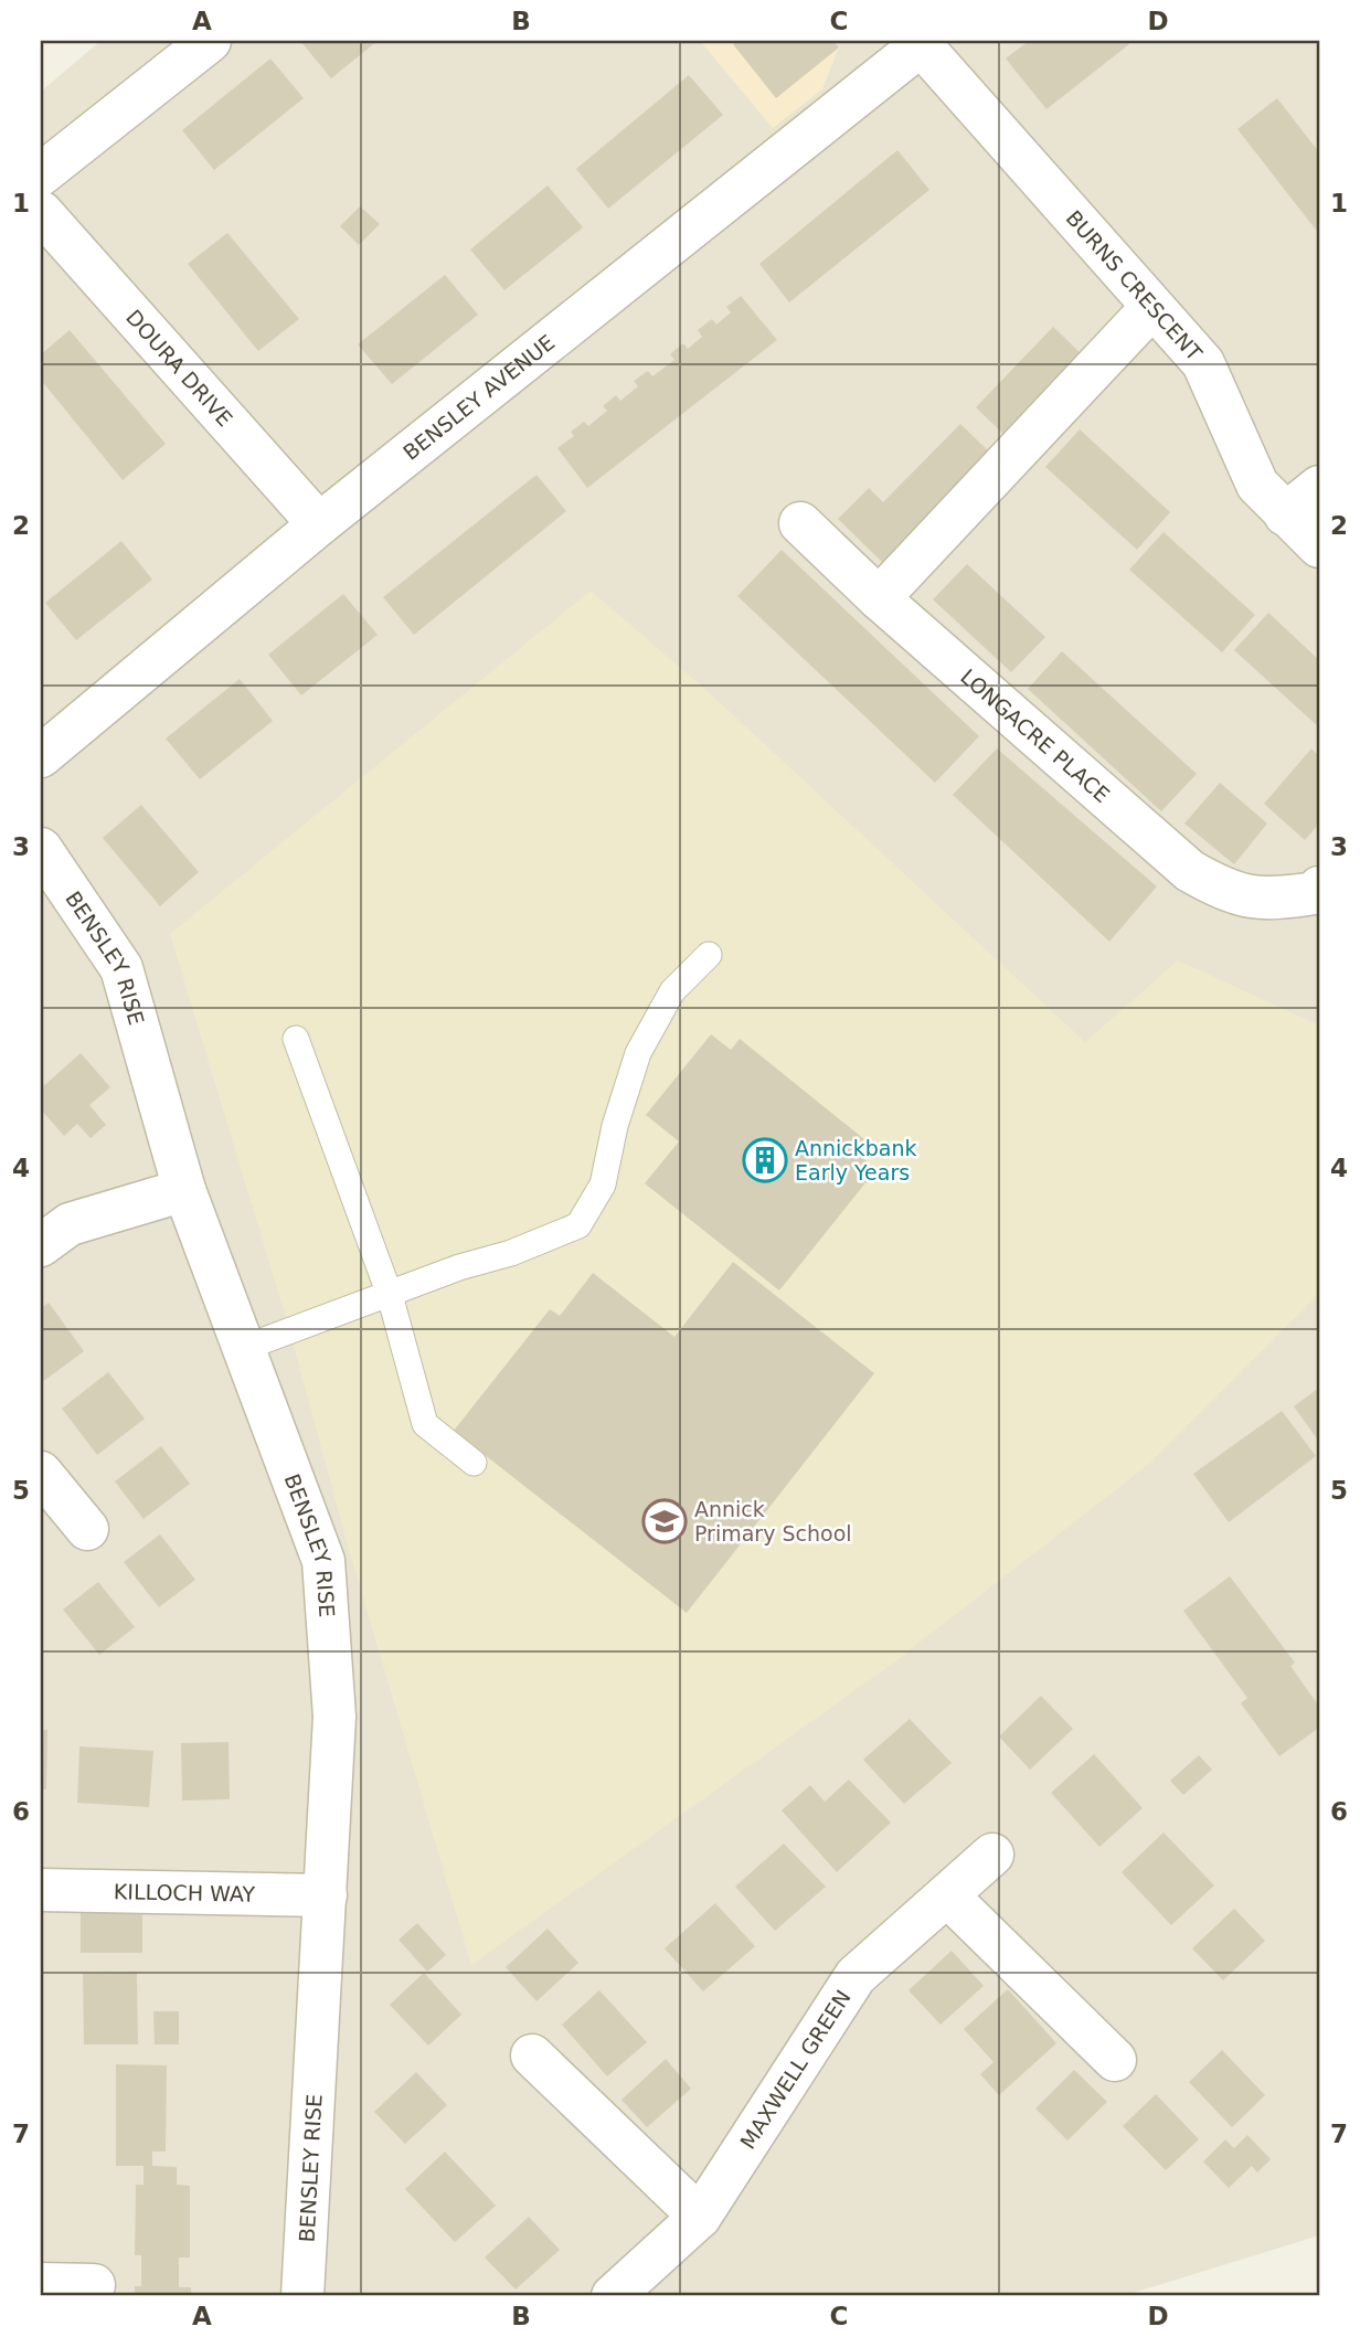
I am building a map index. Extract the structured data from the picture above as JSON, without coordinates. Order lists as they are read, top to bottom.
{
  "streets": {
    "street": [
      "BURNS CRESCENT",
      "DOURA DRIVE",
      "BENSLEY AVENUE",
      "LONGACRE PLACE",
      "BENSLEY RISE",
      "KILLOCH WAY",
      "MAXWELL GREEN"
    ]
  },
  "crossings": [
    ["BURNS CRESCENT", "BENSLEY AVENUE"],
    ["DOURA DRIVE", "BENSLEY AVENUE"],
    ["BENSLEY RISE", "KILLOCH WAY"]
  ],
  "places": {
    "building": ["Annickbank Early Years"],
    "school or university": ["Annick Primary School"]
  },
  "grid": {
    "columns": [
      "A",
      "B",
      "C",
      "D"
    ],
    "rows": [
      "1",
      "2",
      "3",
      "4",
      "5",
      "6",
      "7"
    ]
  }
}
